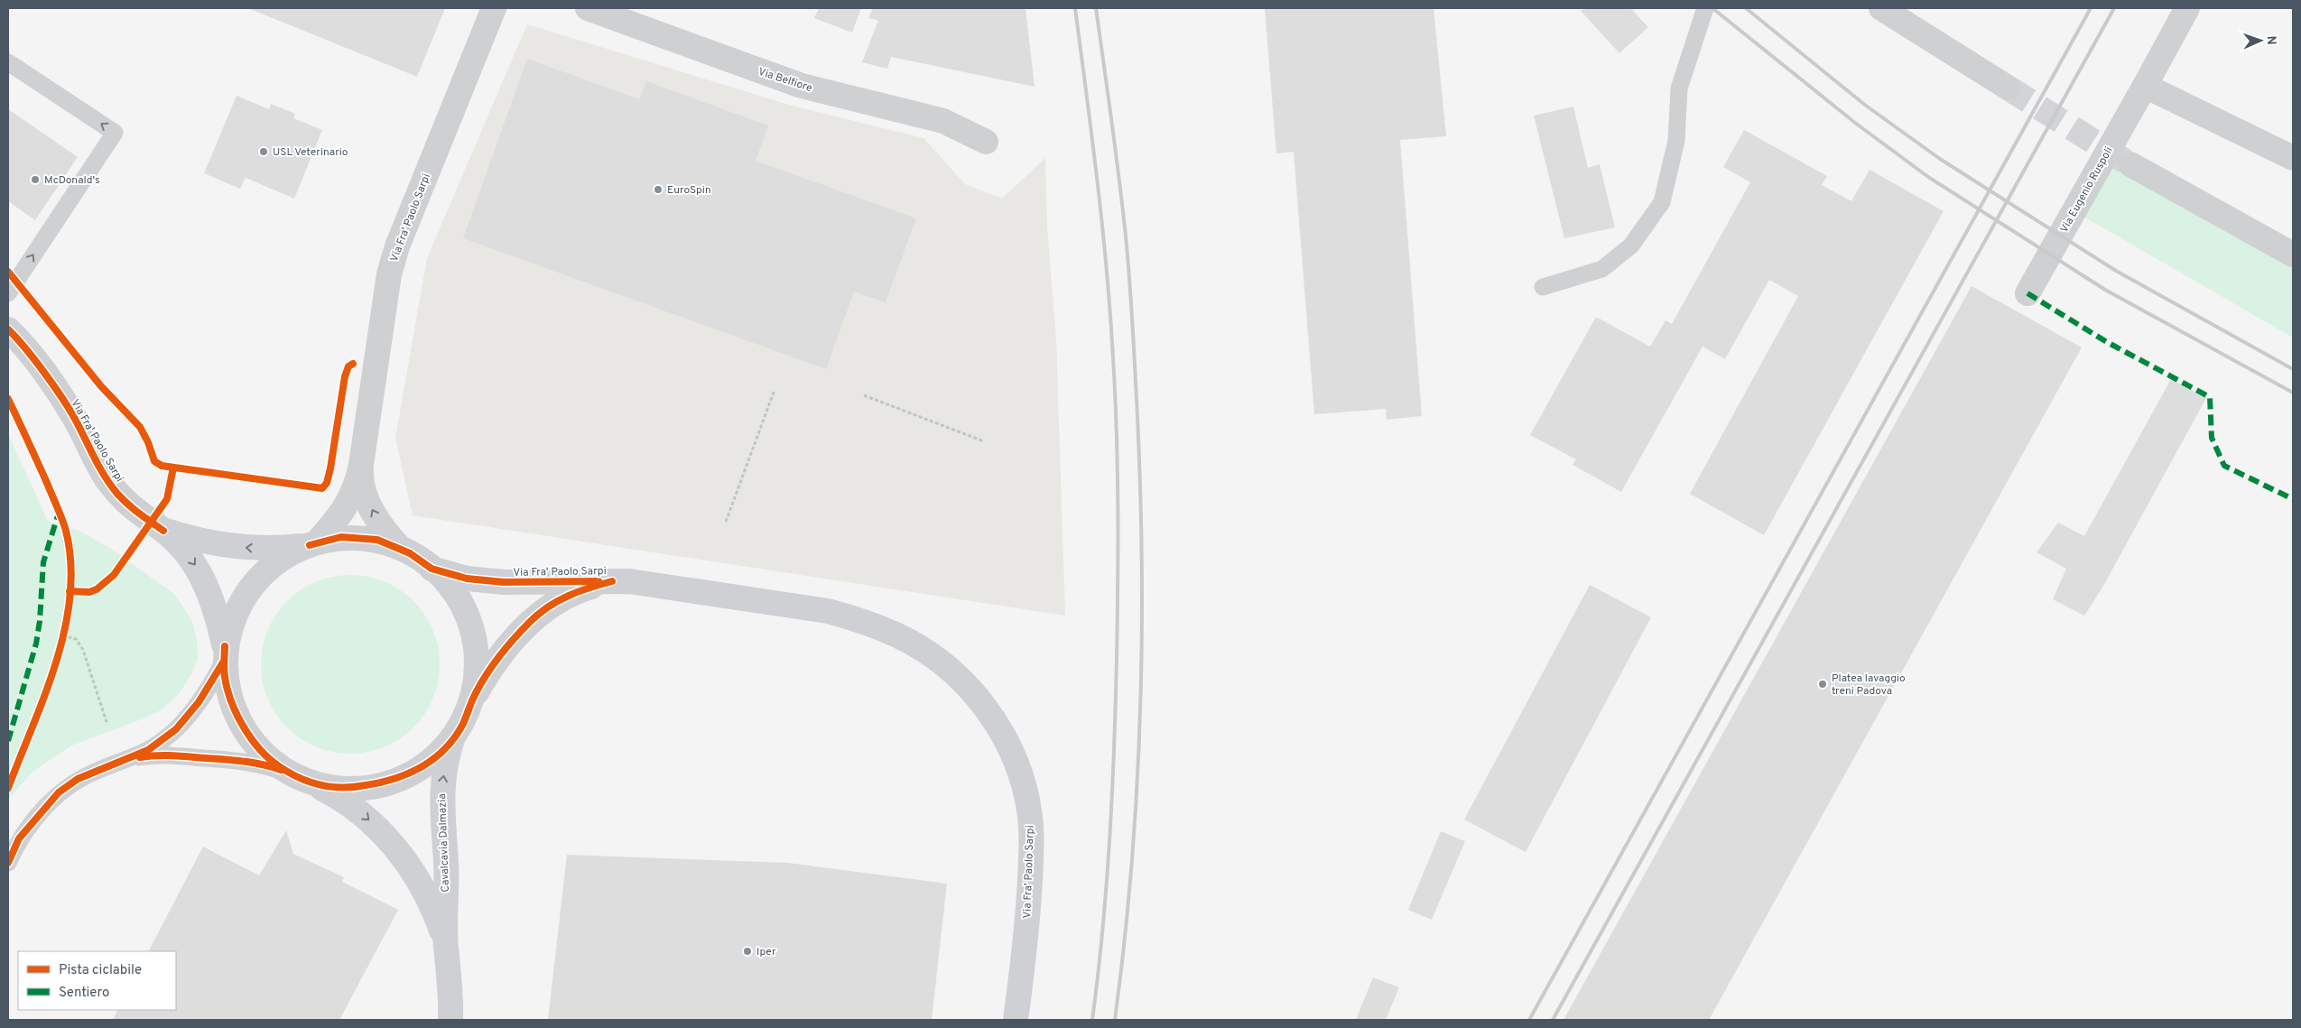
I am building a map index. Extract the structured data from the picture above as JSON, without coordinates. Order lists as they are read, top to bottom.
{
  "streets": {
    "main road": ["Via Fra' Paolo Sarpi", "Cavalcavia Dalmazia"],
    "street": ["Via Belfiore", "Via Eugenio Ruspoli"]
  },
  "places": [
    "USL Veterinario",
    "McDonald's",
    "EuroSpin",
    "Platea lavaggio treni Padova",
    "Iper"
  ],
  "legend": ["Pista ciclabile", "Sentiero"],
  "north": "right"
}
